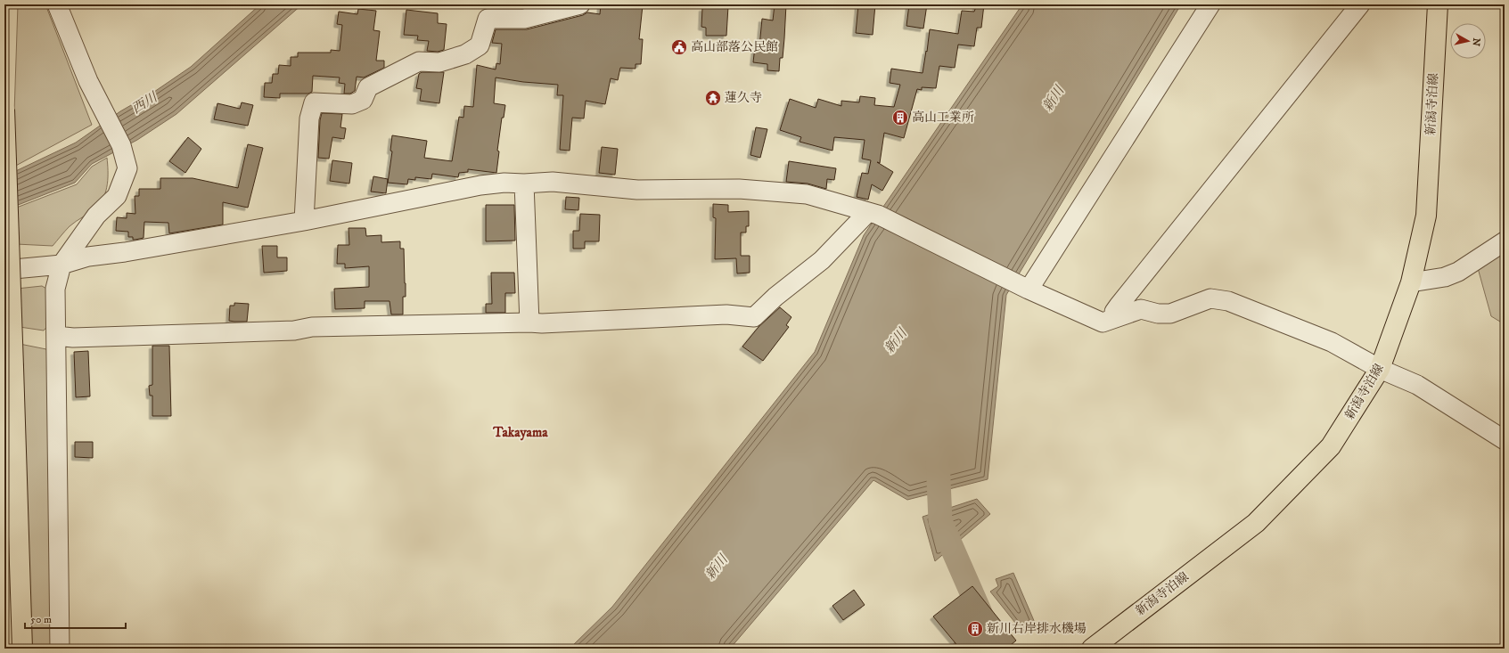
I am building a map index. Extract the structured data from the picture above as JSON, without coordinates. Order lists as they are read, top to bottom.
{
  "streets": {
    "main road": ["新潟寺泊線"]
  },
  "districts": ["Takayama"],
  "water": ["新川", "西川"],
  "places": {
    "public building": ["高山部落公民館"],
    "temple": ["蓮久寺"],
    "building": ["高山工業所", "新川右岸排水機場"]
  },
  "scale_bar": "50 m",
  "north": "right"
}
